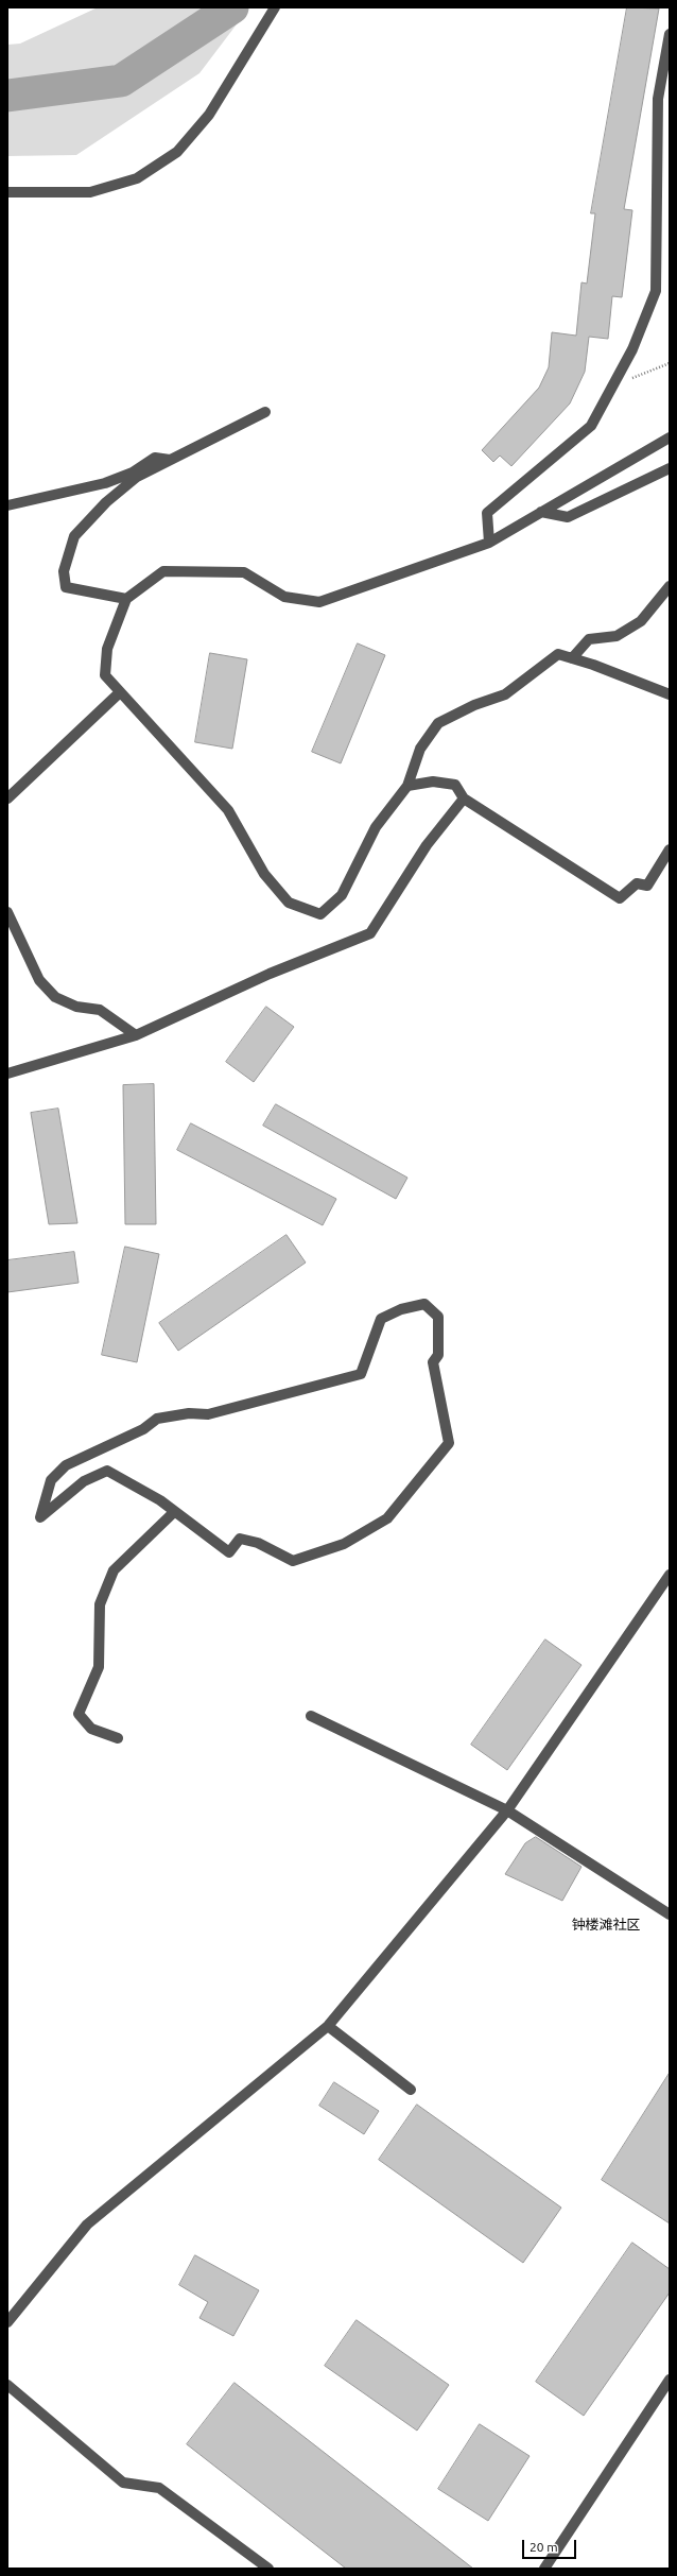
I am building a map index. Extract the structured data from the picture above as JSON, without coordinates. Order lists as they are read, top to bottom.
{
  "districts": ["钟楼滩社区"],
  "scale_bar": "20 m"
}
